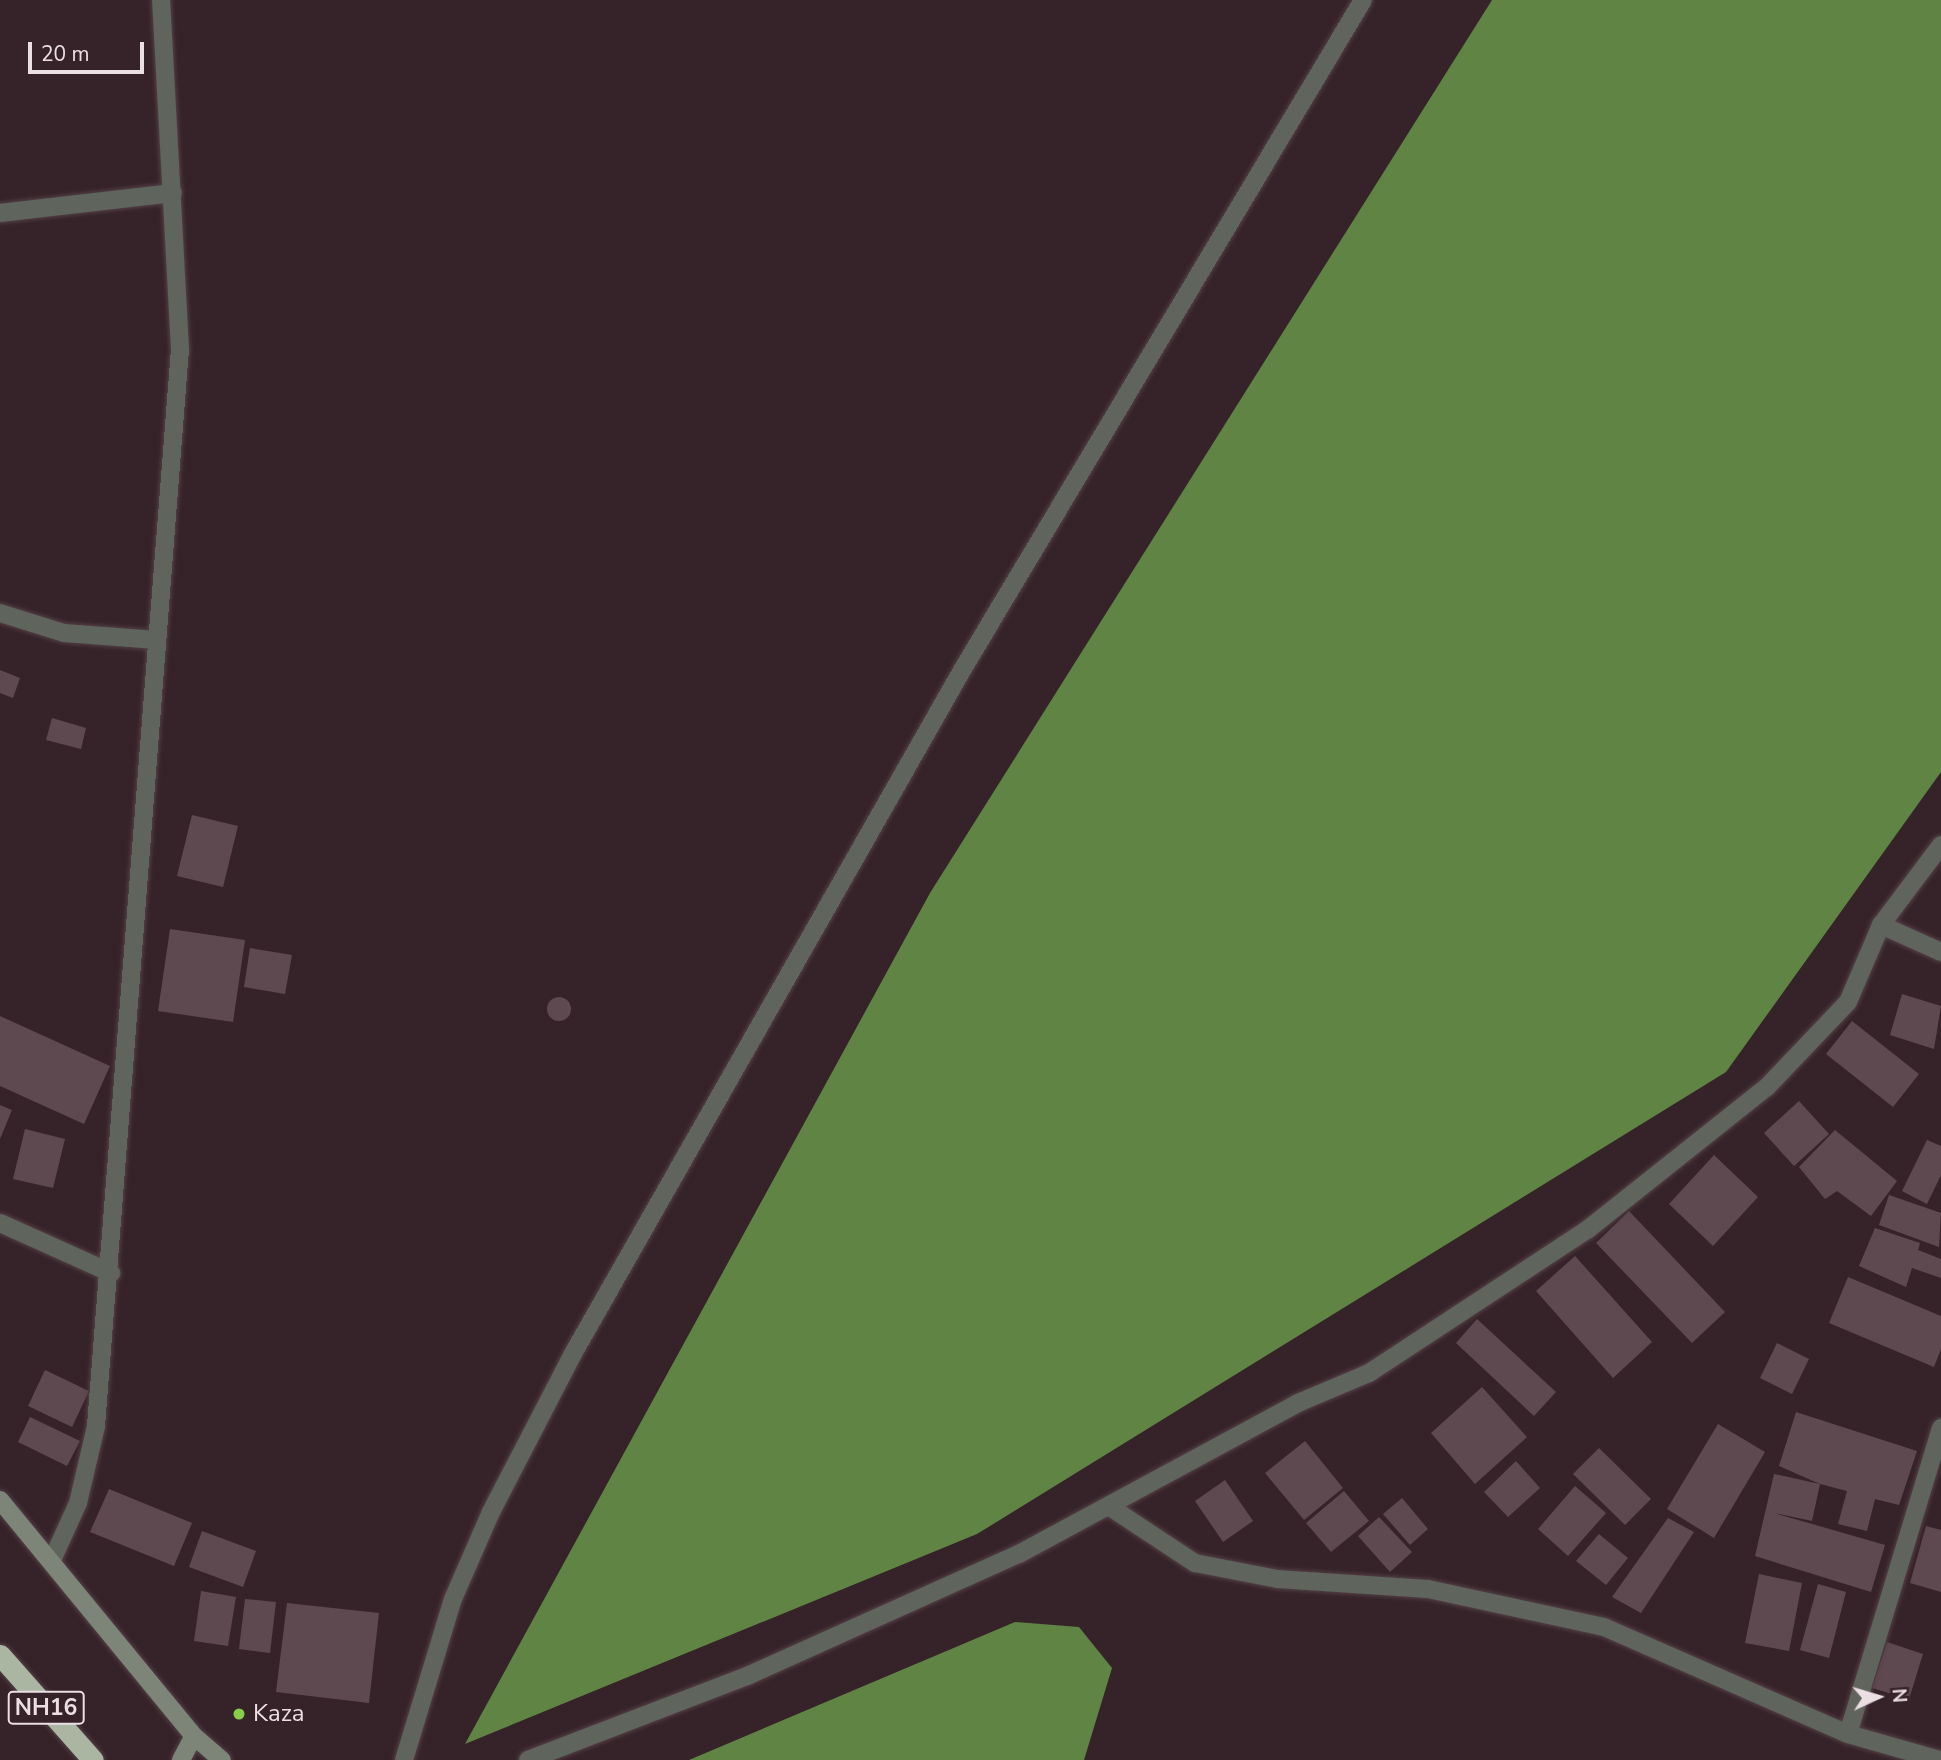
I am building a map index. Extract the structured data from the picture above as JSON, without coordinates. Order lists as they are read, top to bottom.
{
  "streets": {
    "highway": ["NH16"]
  },
  "places": ["Kaza"],
  "scale_bar": "20 m",
  "north": "right"
}
